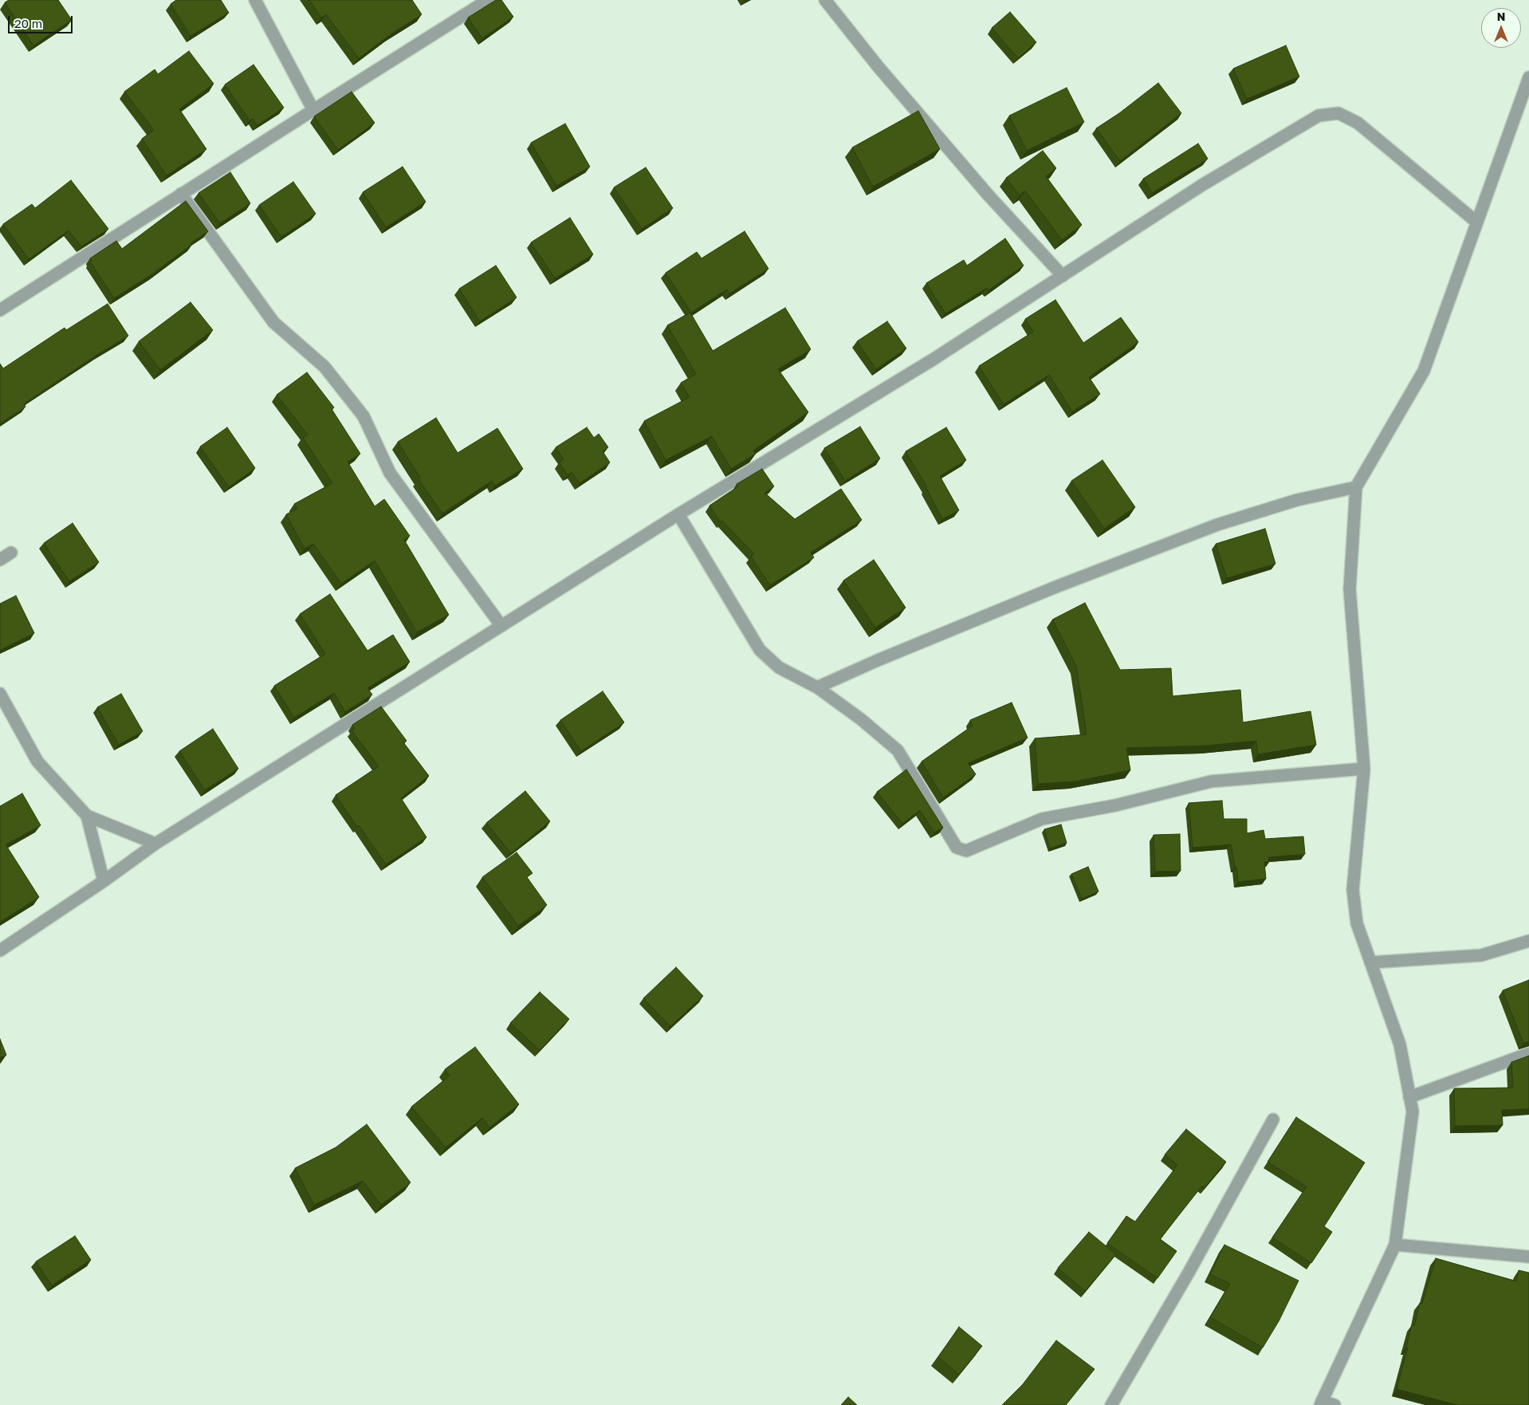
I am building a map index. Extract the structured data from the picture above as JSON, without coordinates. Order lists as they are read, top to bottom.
{
  "scale_bar": "20 m",
  "north": "top"
}
